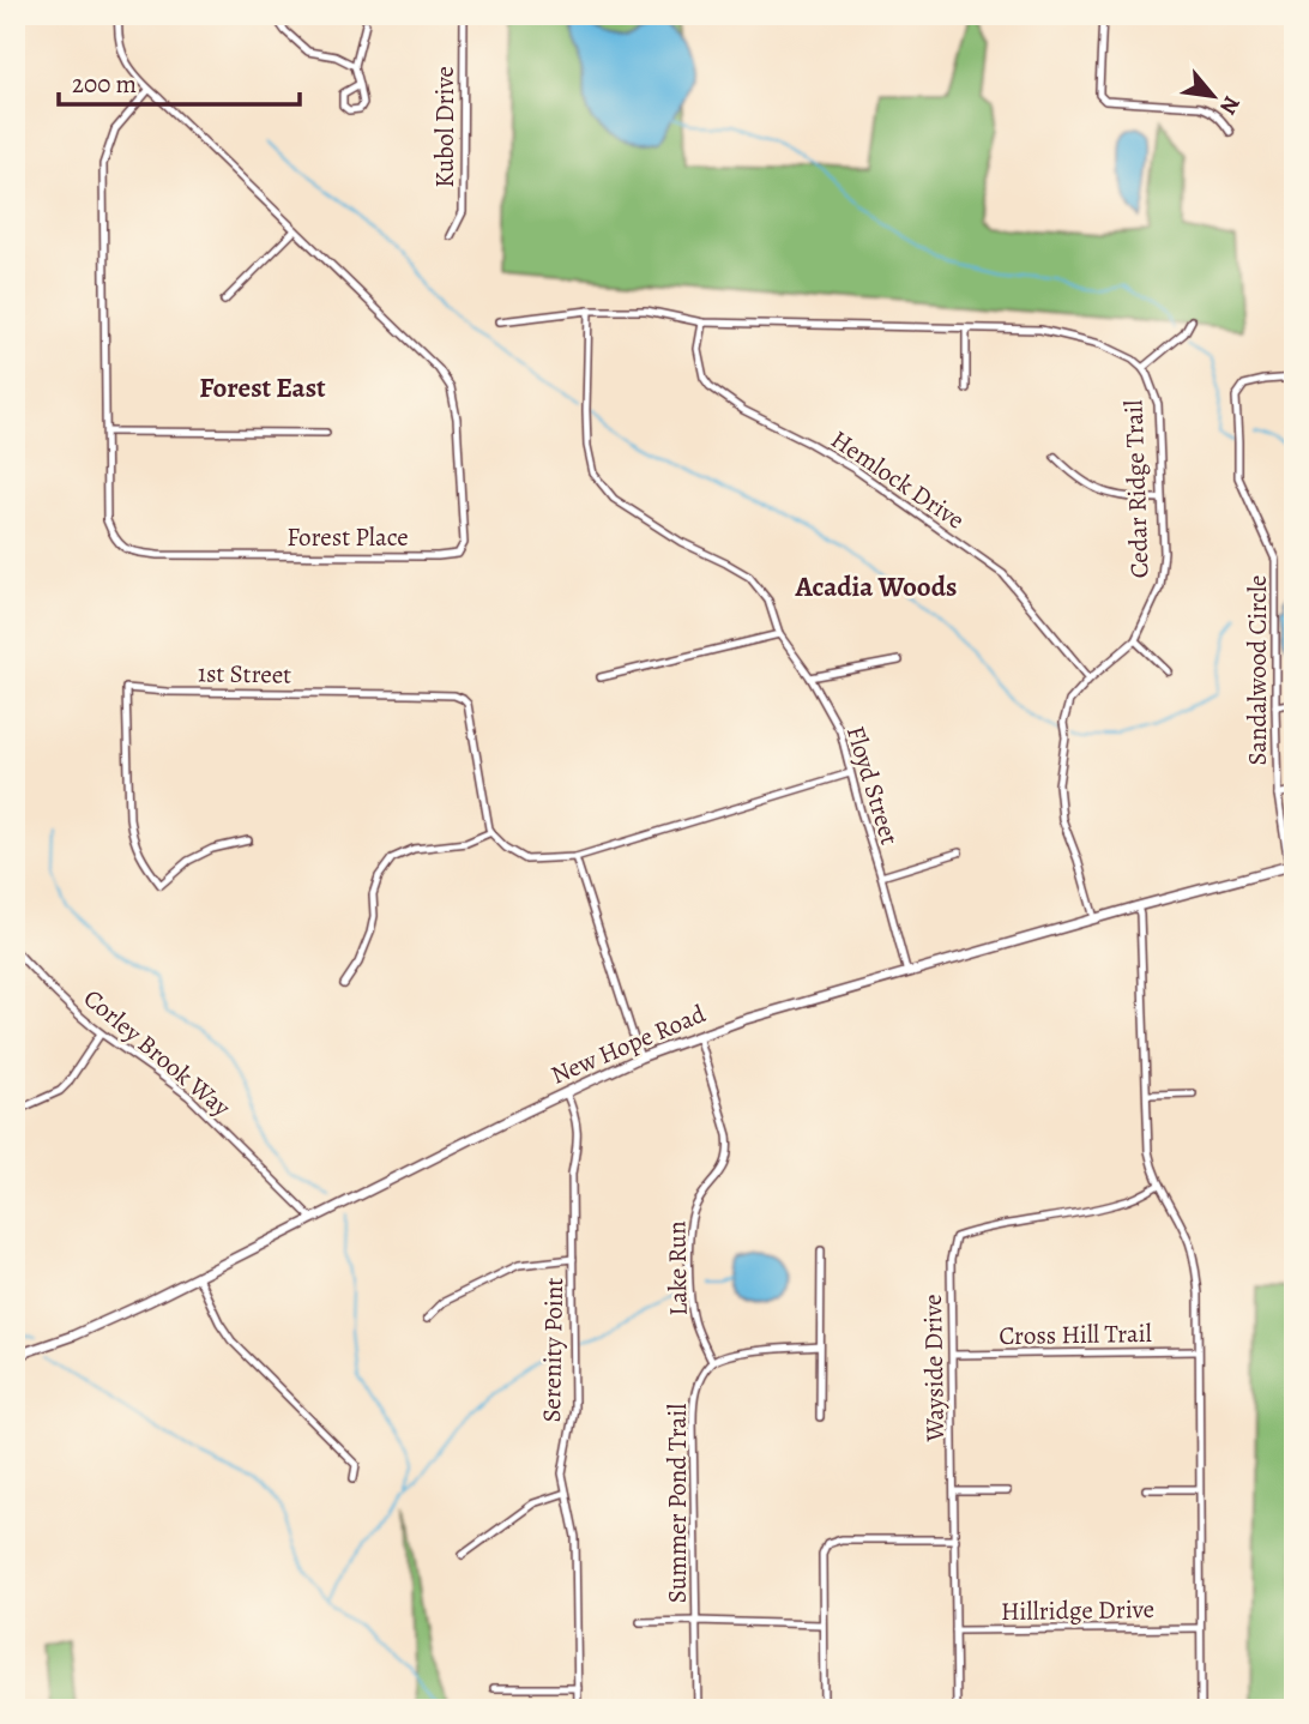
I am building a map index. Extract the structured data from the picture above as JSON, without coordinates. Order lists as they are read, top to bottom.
{
  "streets": {
    "street": [
      "Kubol Drive",
      "Hemlock Drive",
      "Cedar Ridge Trail",
      "Forest Place",
      "Sandalwood Circle",
      "1st Street",
      "Floyd Street",
      "New Hope Road",
      "Corley Brook Way",
      "Lake Run",
      "Cross Hill Trail",
      "Serenity Point",
      "Wayside Drive",
      "Summer Pond Trail",
      "Hillridge Drive"
    ]
  },
  "crossings": [
    ["Hemlock Drive", "Cedar Ridge Trail"],
    ["Cedar Ridge Trail", "Floyd Street"],
    ["Cedar Ridge Trail", "New Hope Road"],
    ["Sandalwood Circle", "New Hope Road"],
    ["Floyd Street", "New Hope Road"],
    ["New Hope Road", "Corley Brook Way"],
    ["New Hope Road", "Lake Run"],
    ["New Hope Road", "Serenity Point"],
    ["Lake Run", "Summer Pond Trail"],
    ["Cross Hill Trail", "Wayside Drive"],
    ["Wayside Drive", "Hillridge Drive"]
  ],
  "districts": ["Forest East", "Acadia Woods"],
  "scale_bar": "200 m",
  "north": "bottom right"
}
